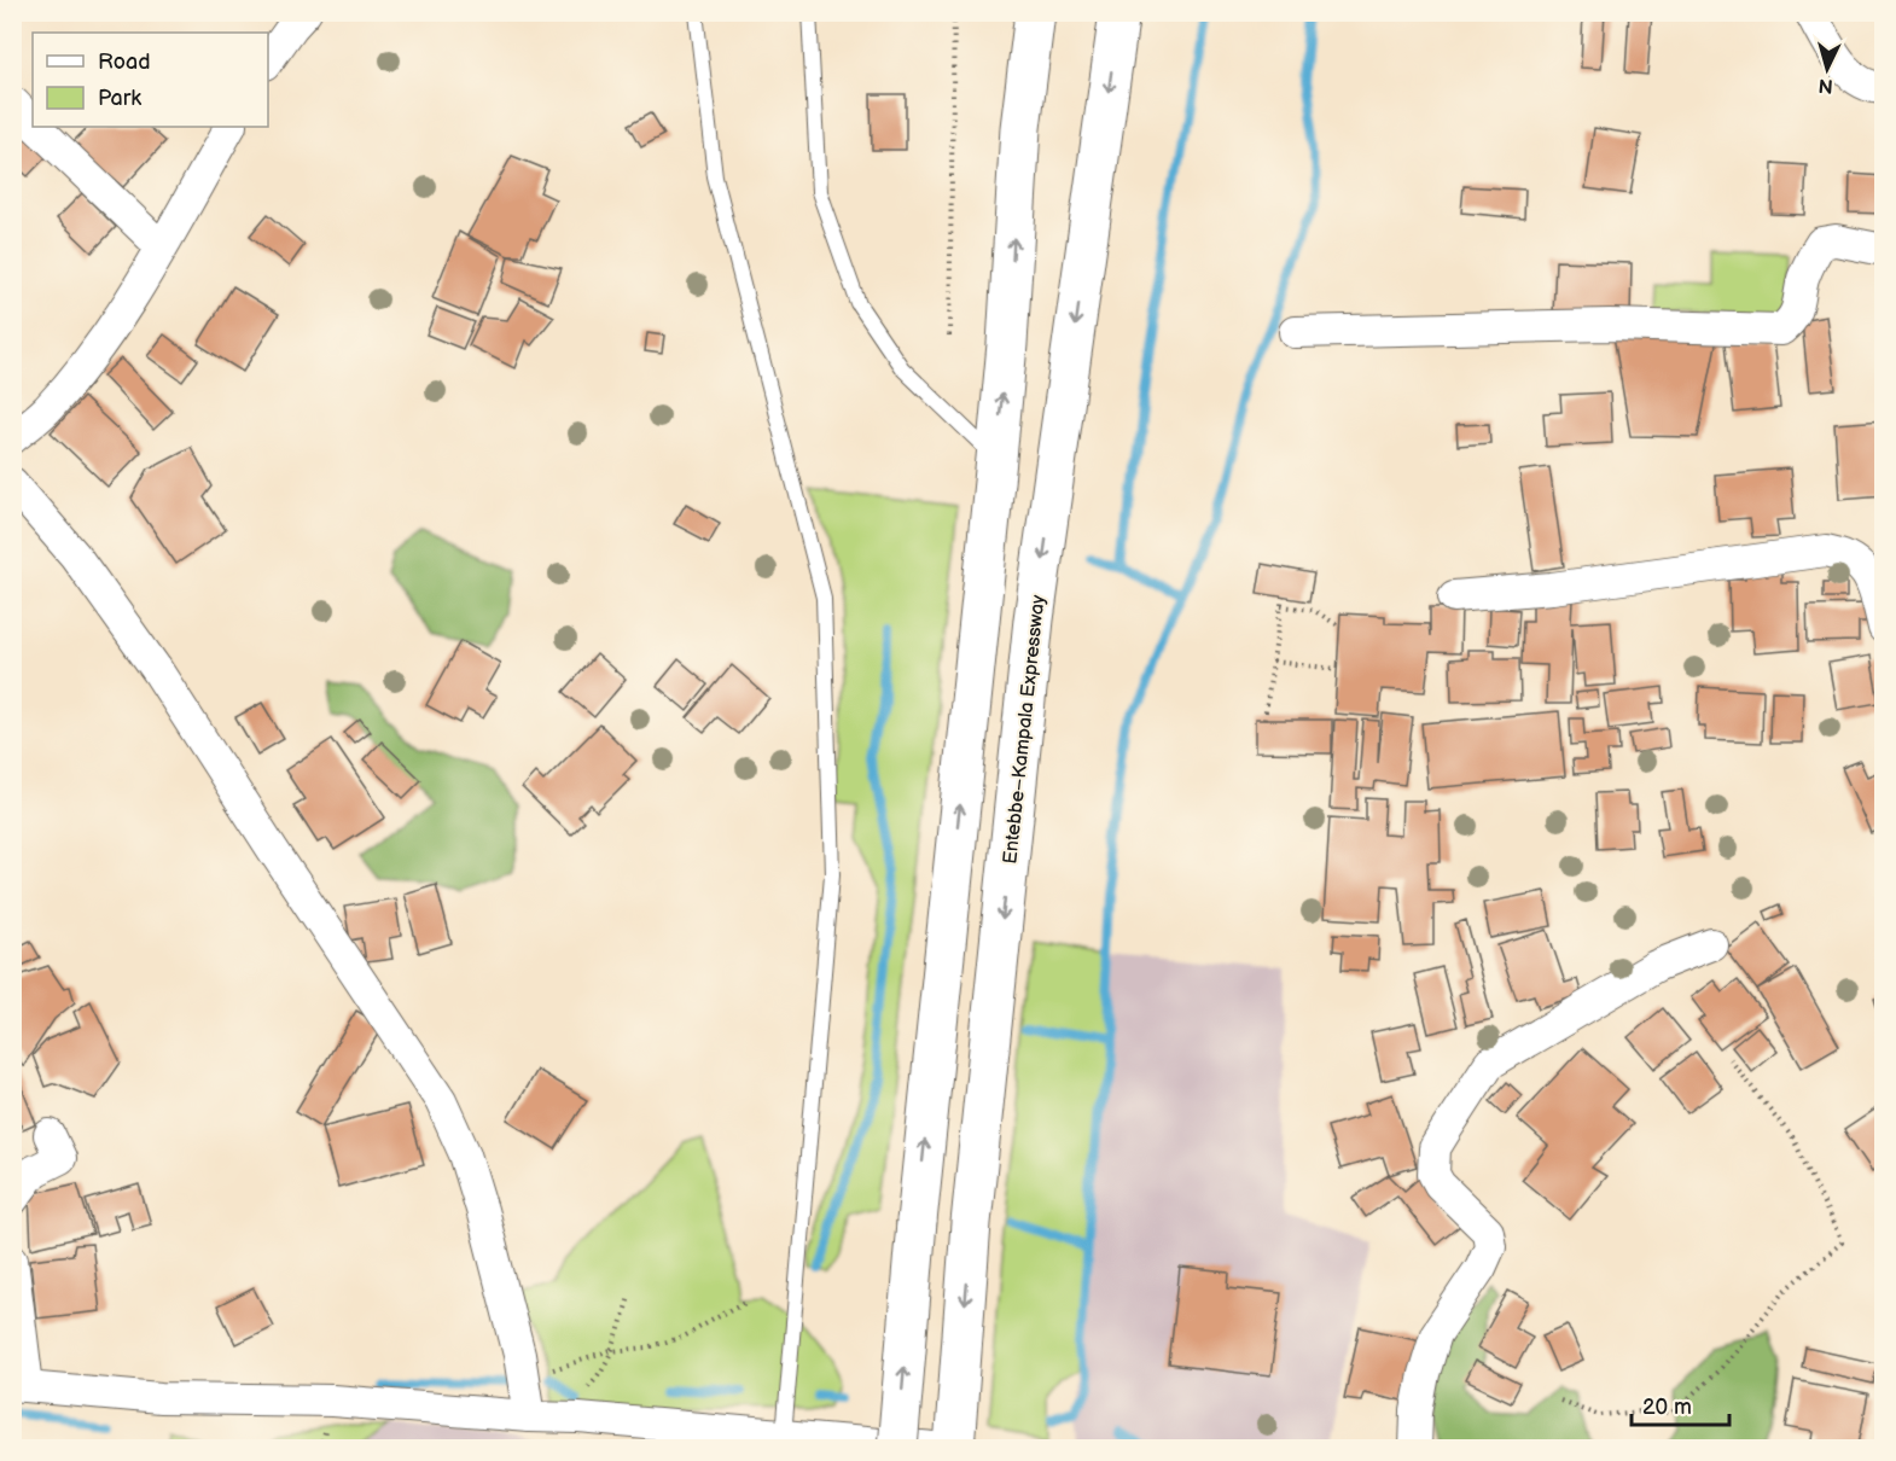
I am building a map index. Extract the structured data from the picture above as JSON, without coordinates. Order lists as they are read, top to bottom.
{
  "streets": {
    "highway": ["Entebbe–Kampala Expressway"]
  },
  "legend": ["Road", "Park"],
  "scale_bar": "20 m",
  "north": "bottom"
}
